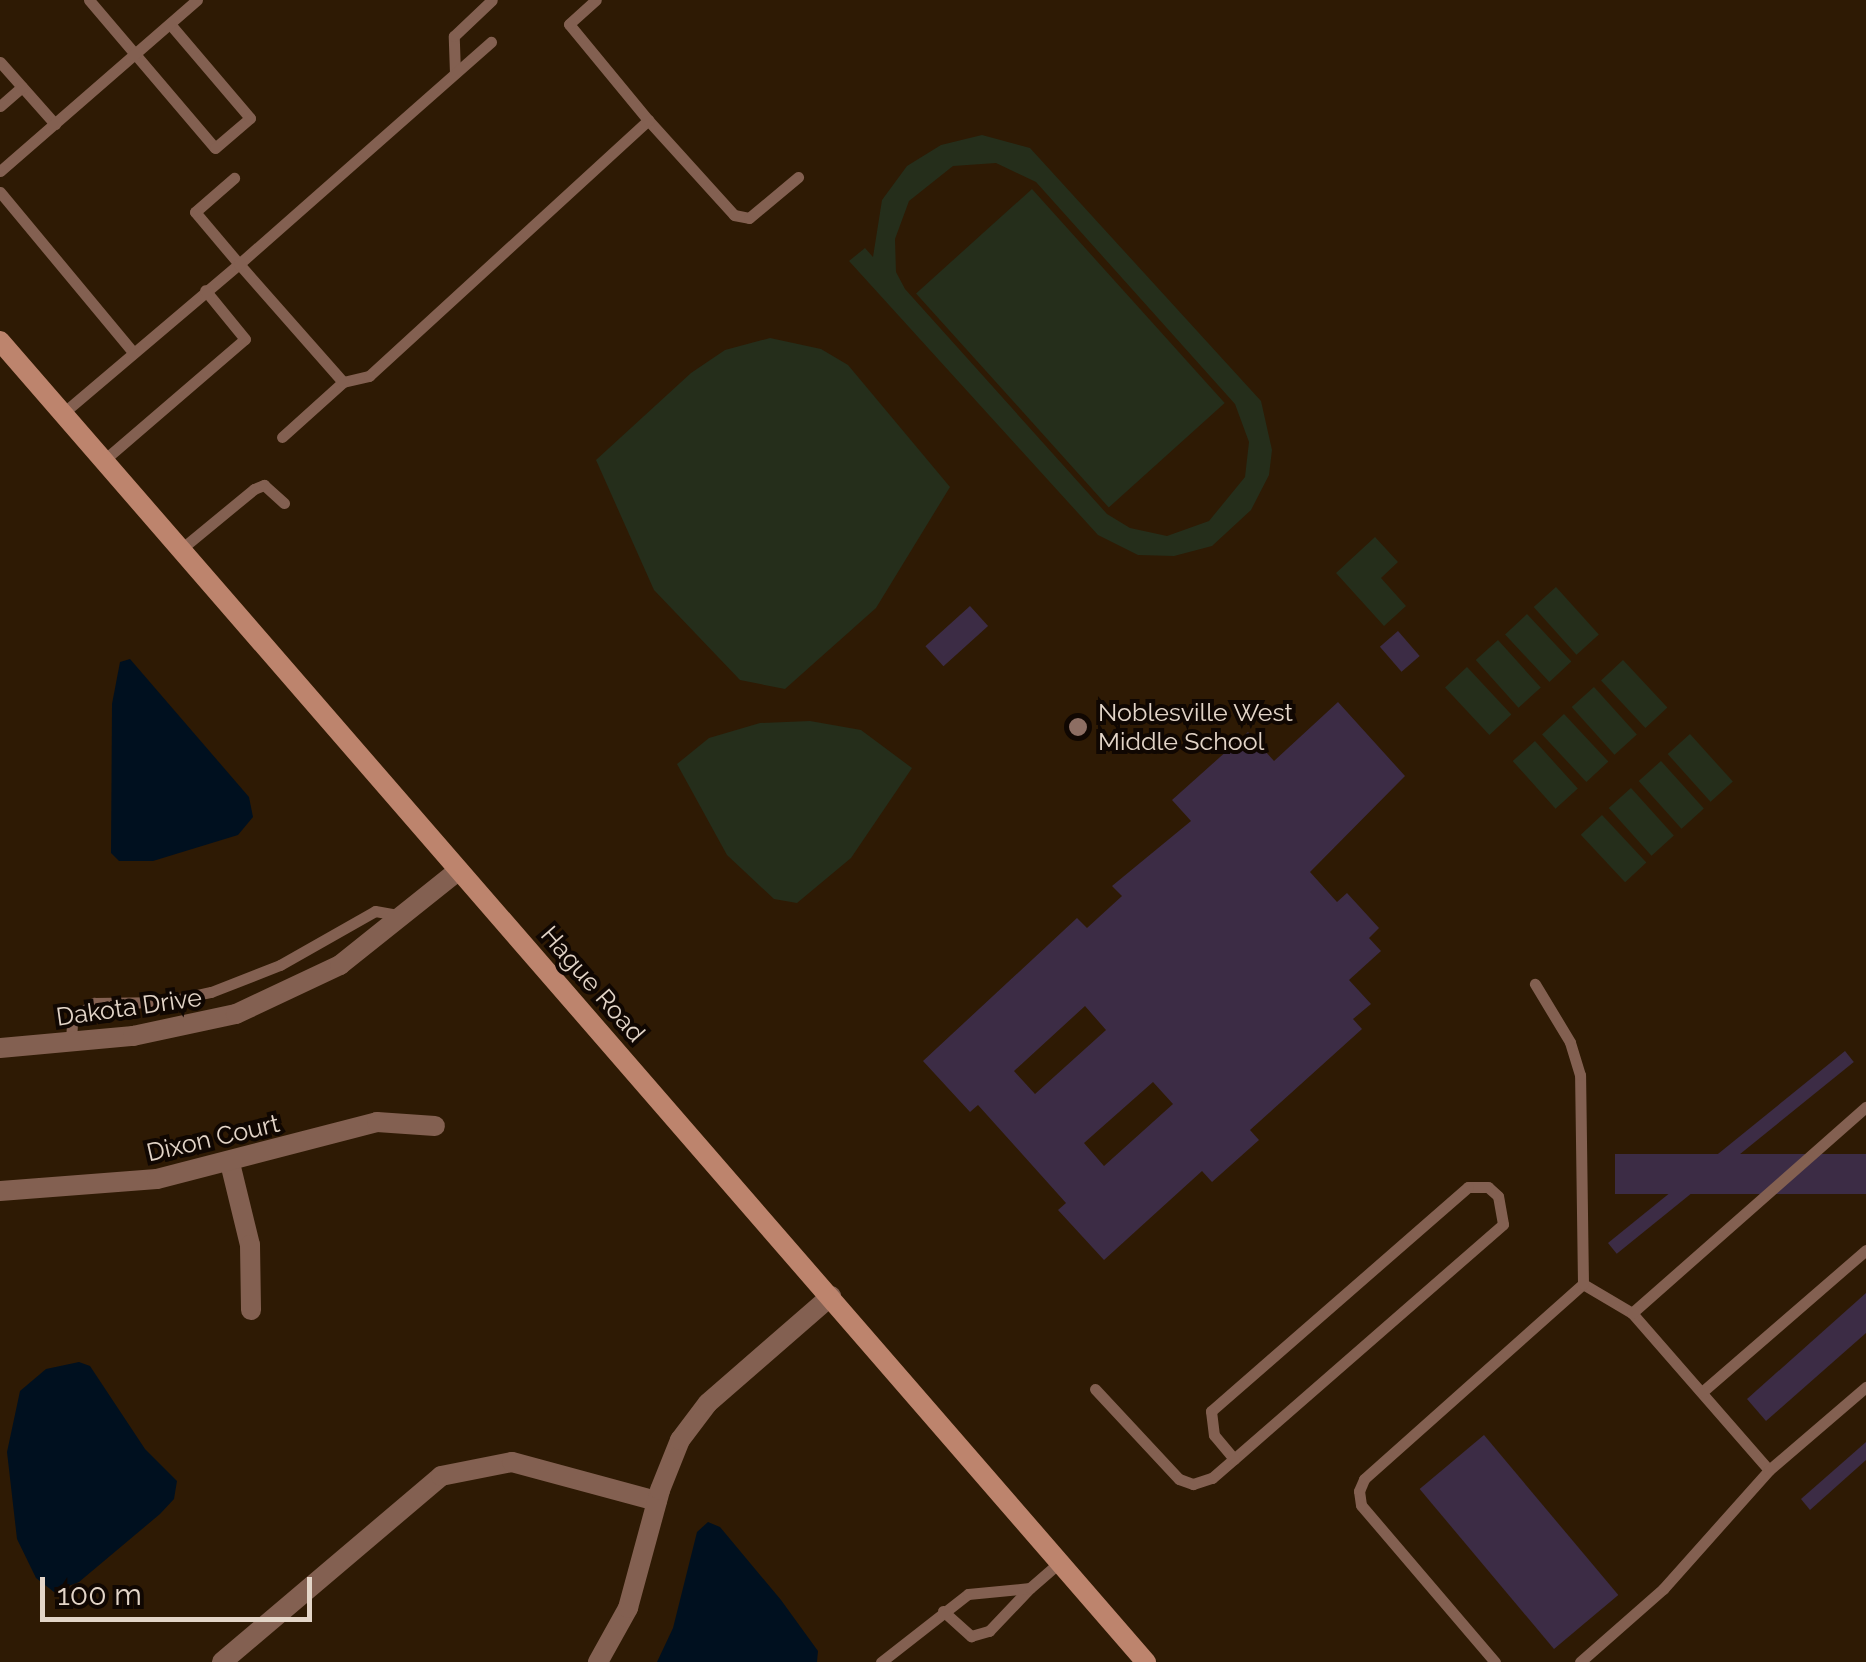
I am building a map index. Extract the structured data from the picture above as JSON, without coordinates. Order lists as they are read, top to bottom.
{
  "streets": {
    "main road": ["Hague Road"],
    "street": ["Dakota Drive", "Dixon Court"]
  },
  "crossings": [
    ["Hague Road", "Dakota Drive"]
  ],
  "places": ["Noblesville West Middle School"],
  "scale_bar": "100 m"
}
